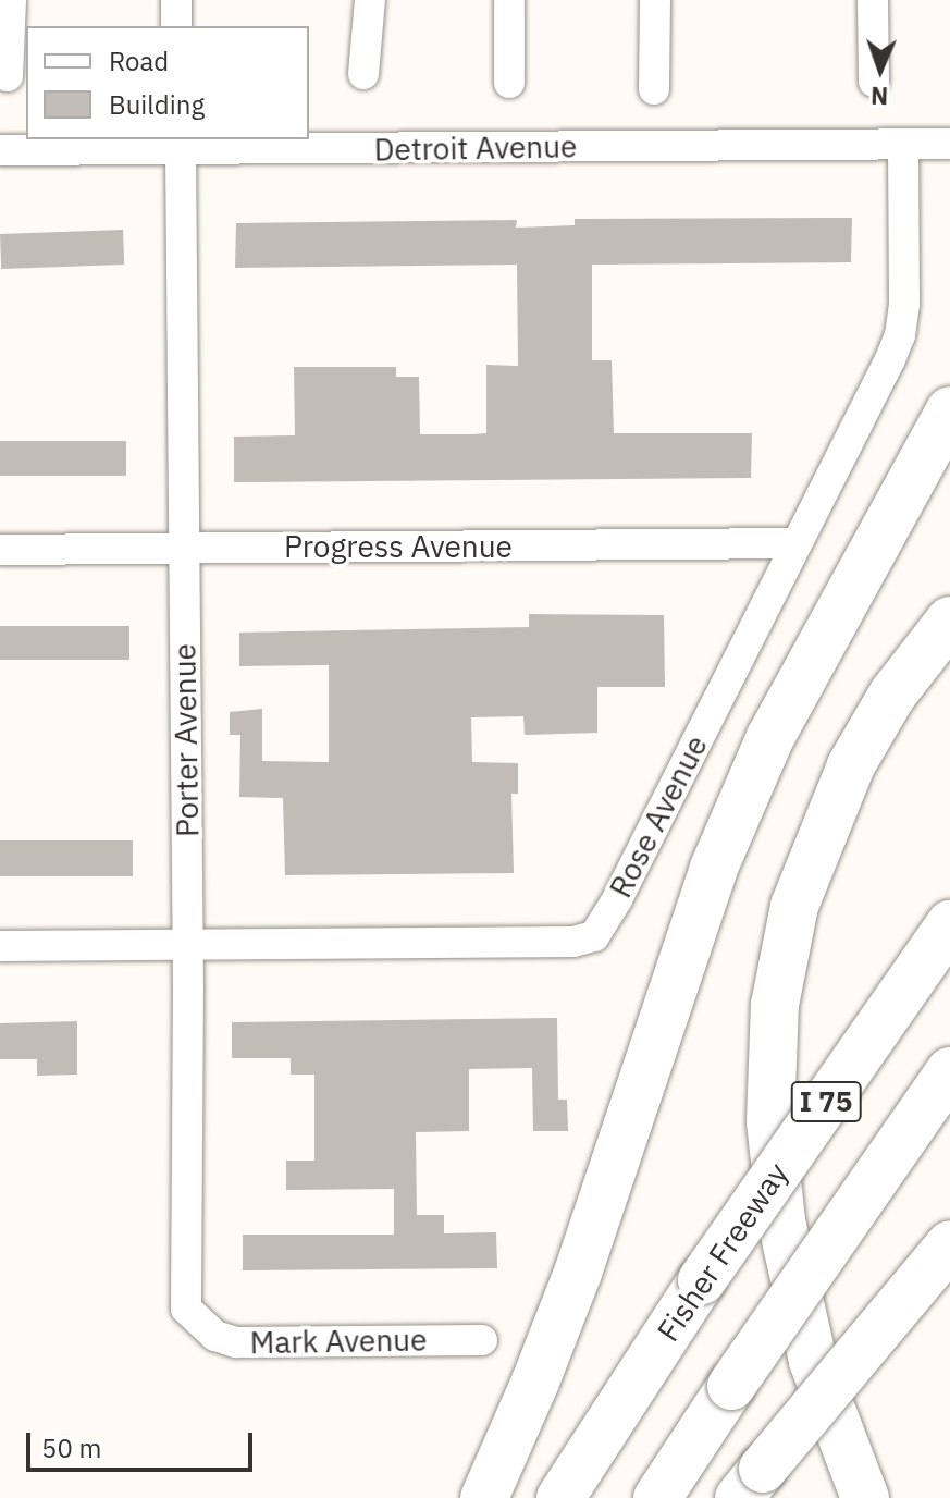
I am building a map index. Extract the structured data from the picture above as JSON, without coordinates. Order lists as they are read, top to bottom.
{
  "streets": {
    "highway": ["I 75", "Fisher Freeway"],
    "street": [
      "Detroit Avenue",
      "Progress Avenue",
      "Porter Avenue",
      "Rose Avenue",
      "Mark Avenue"
    ]
  },
  "crossings": [
    ["Detroit Avenue", "Porter Avenue"],
    ["Detroit Avenue", "Rose Avenue"],
    ["Progress Avenue", "Porter Avenue"],
    ["Progress Avenue", "Rose Avenue"],
    ["Porter Avenue", "Rose Avenue"],
    ["Porter Avenue", "Mark Avenue"]
  ],
  "legend": ["Road", "Building"],
  "scale_bar": "50 m",
  "north": "bottom"
}
